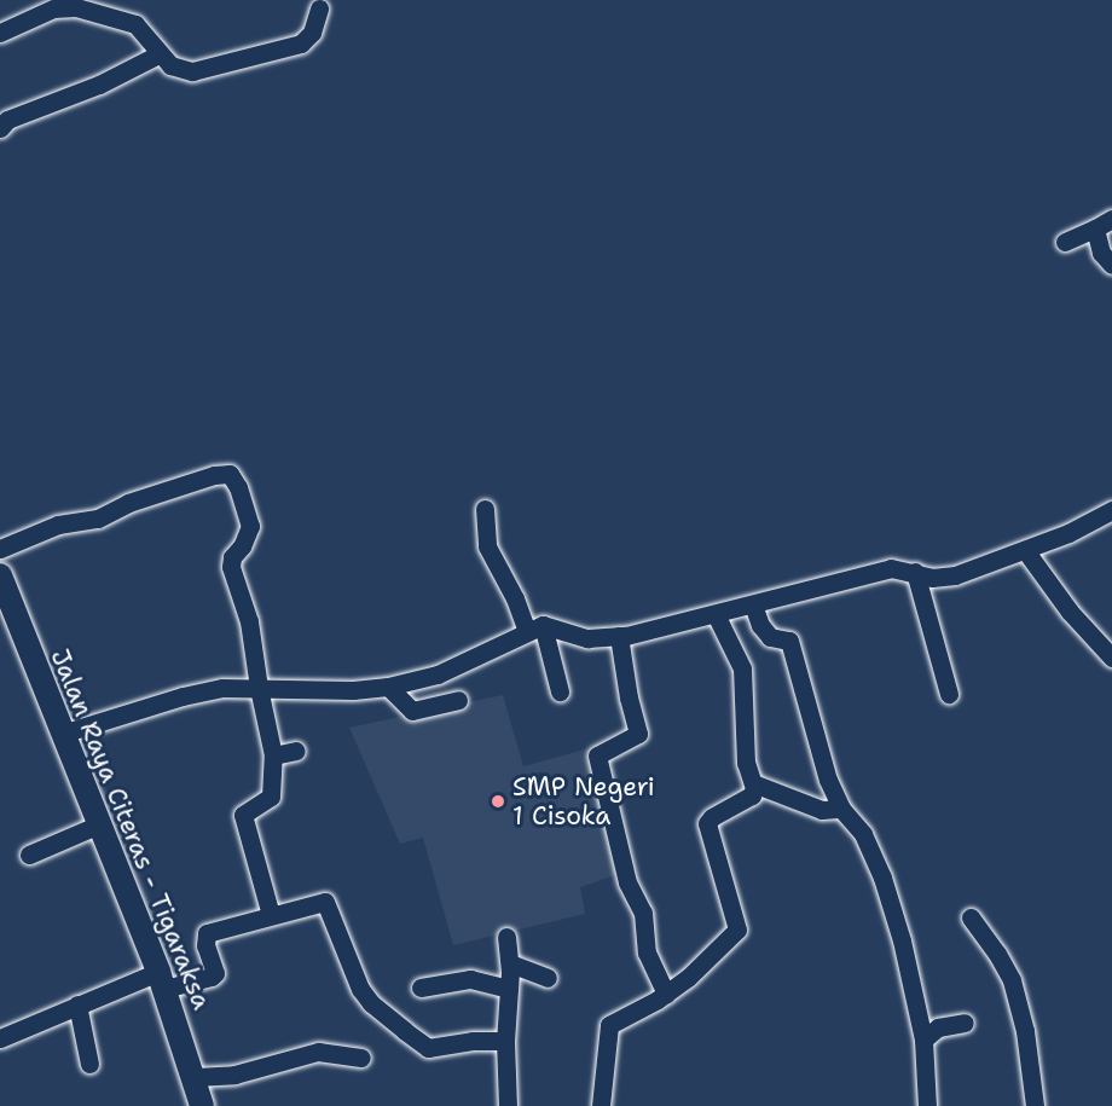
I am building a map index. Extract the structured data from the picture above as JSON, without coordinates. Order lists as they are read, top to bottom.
{
  "streets": {
    "main road": ["Jalan Raya Citeras - Tigaraksa"]
  },
  "places": ["SMP Negeri 1 Cisoka"]
}
